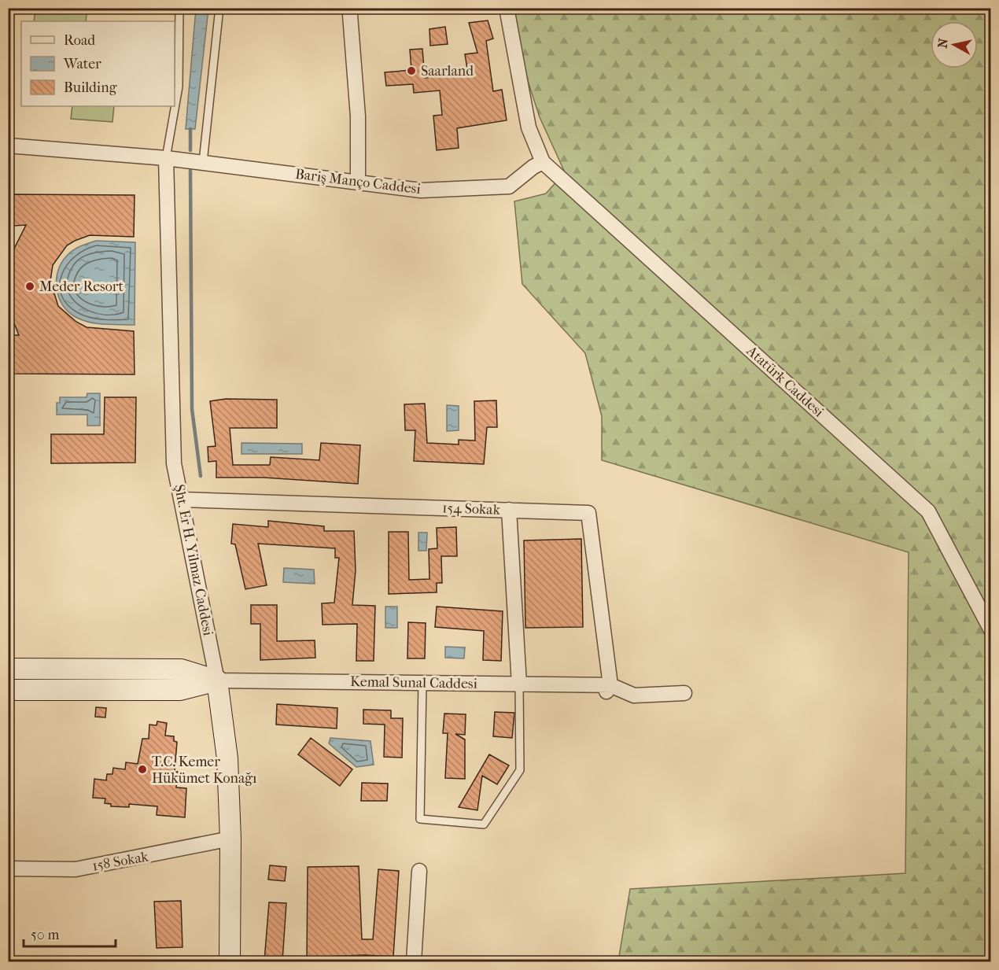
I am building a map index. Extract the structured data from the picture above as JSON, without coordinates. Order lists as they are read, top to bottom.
{
  "streets": {
    "street": [
      "Bariş Manço Caddesi",
      "Atatürk Caddesi",
      "154 Sokak",
      "Şht. Er H. Yilmaz Caddesi",
      "Kemal Sunal Caddesi",
      "158 Sokak"
    ]
  },
  "crossings": [
    ["Bariş Manço Caddesi", "Atatürk Caddesi"],
    ["Bariş Manço Caddesi", "Şht. Er H. Yilmaz Caddesi"],
    ["154 Sokak", "Şht. Er H. Yilmaz Caddesi"],
    ["154 Sokak", "Kemal Sunal Caddesi"],
    ["Şht. Er H. Yilmaz Caddesi", "Kemal Sunal Caddesi"],
    ["Şht. Er H. Yilmaz Caddesi", "158 Sokak"]
  ],
  "places": ["Saarland", "Meder Resort", "T.C. Kemer Hükümet Konağı"],
  "legend": ["Road", "Water", "Building"],
  "scale_bar": "50 m",
  "north": "left"
}
